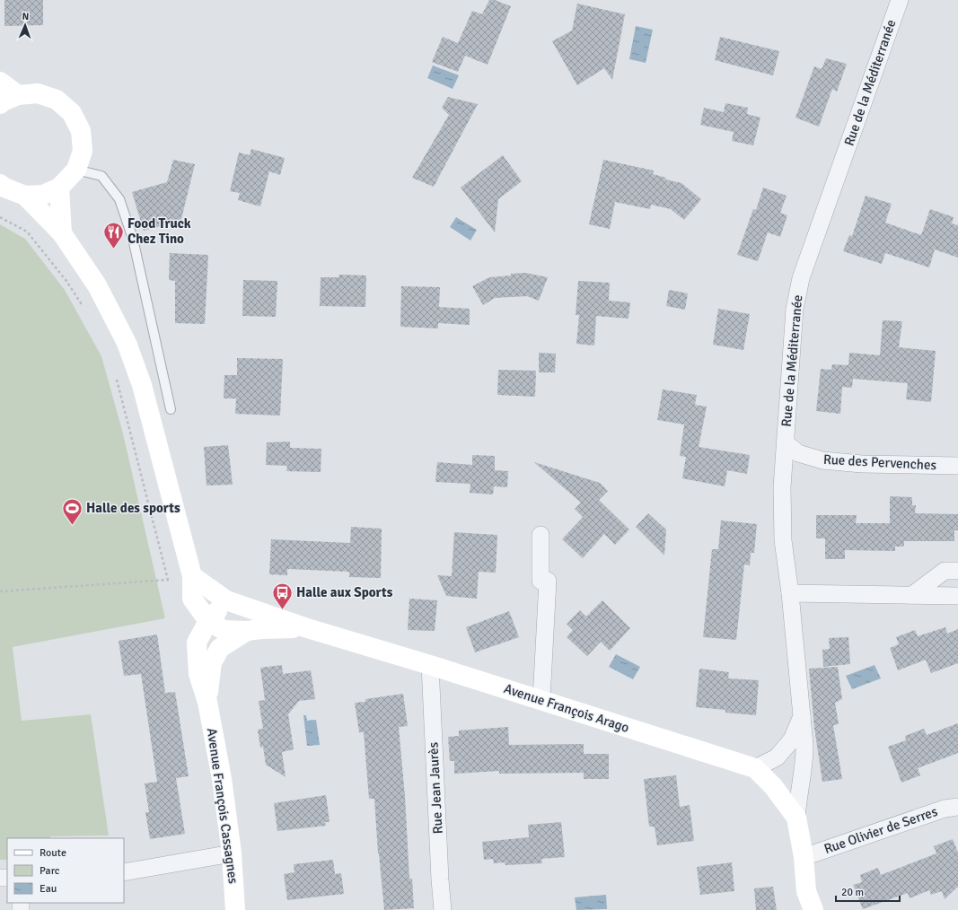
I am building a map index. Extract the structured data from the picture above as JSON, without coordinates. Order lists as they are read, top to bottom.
{
  "streets": {
    "main road": ["Avenue François Arago", "Avenue François Cassagnes"],
    "street": [
      "Rue de la Méditerranée",
      "Rue des Pervenches",
      "Rue Jean Jaurès",
      "Rue Olivier de Serres"
    ]
  },
  "crossings": [
    ["Rue de la Méditerranée", "Rue des Pervenches"],
    ["Rue de la Méditerranée", "Avenue François Arago"],
    ["Avenue François Arago", "Rue Jean Jaurès"],
    ["Avenue François Arago", "Avenue François Cassagnes"],
    ["Avenue François Arago", "Rue Olivier de Serres"]
  ],
  "places": {
    "restaurant": ["Food Truck Chez Tino"],
    "sports": ["Halle des sports"],
    "bus stop": ["Halle aux Sports"]
  },
  "legend": ["Route", "Parc", "Eau"],
  "scale_bar": "20 m",
  "north": "top"
}
